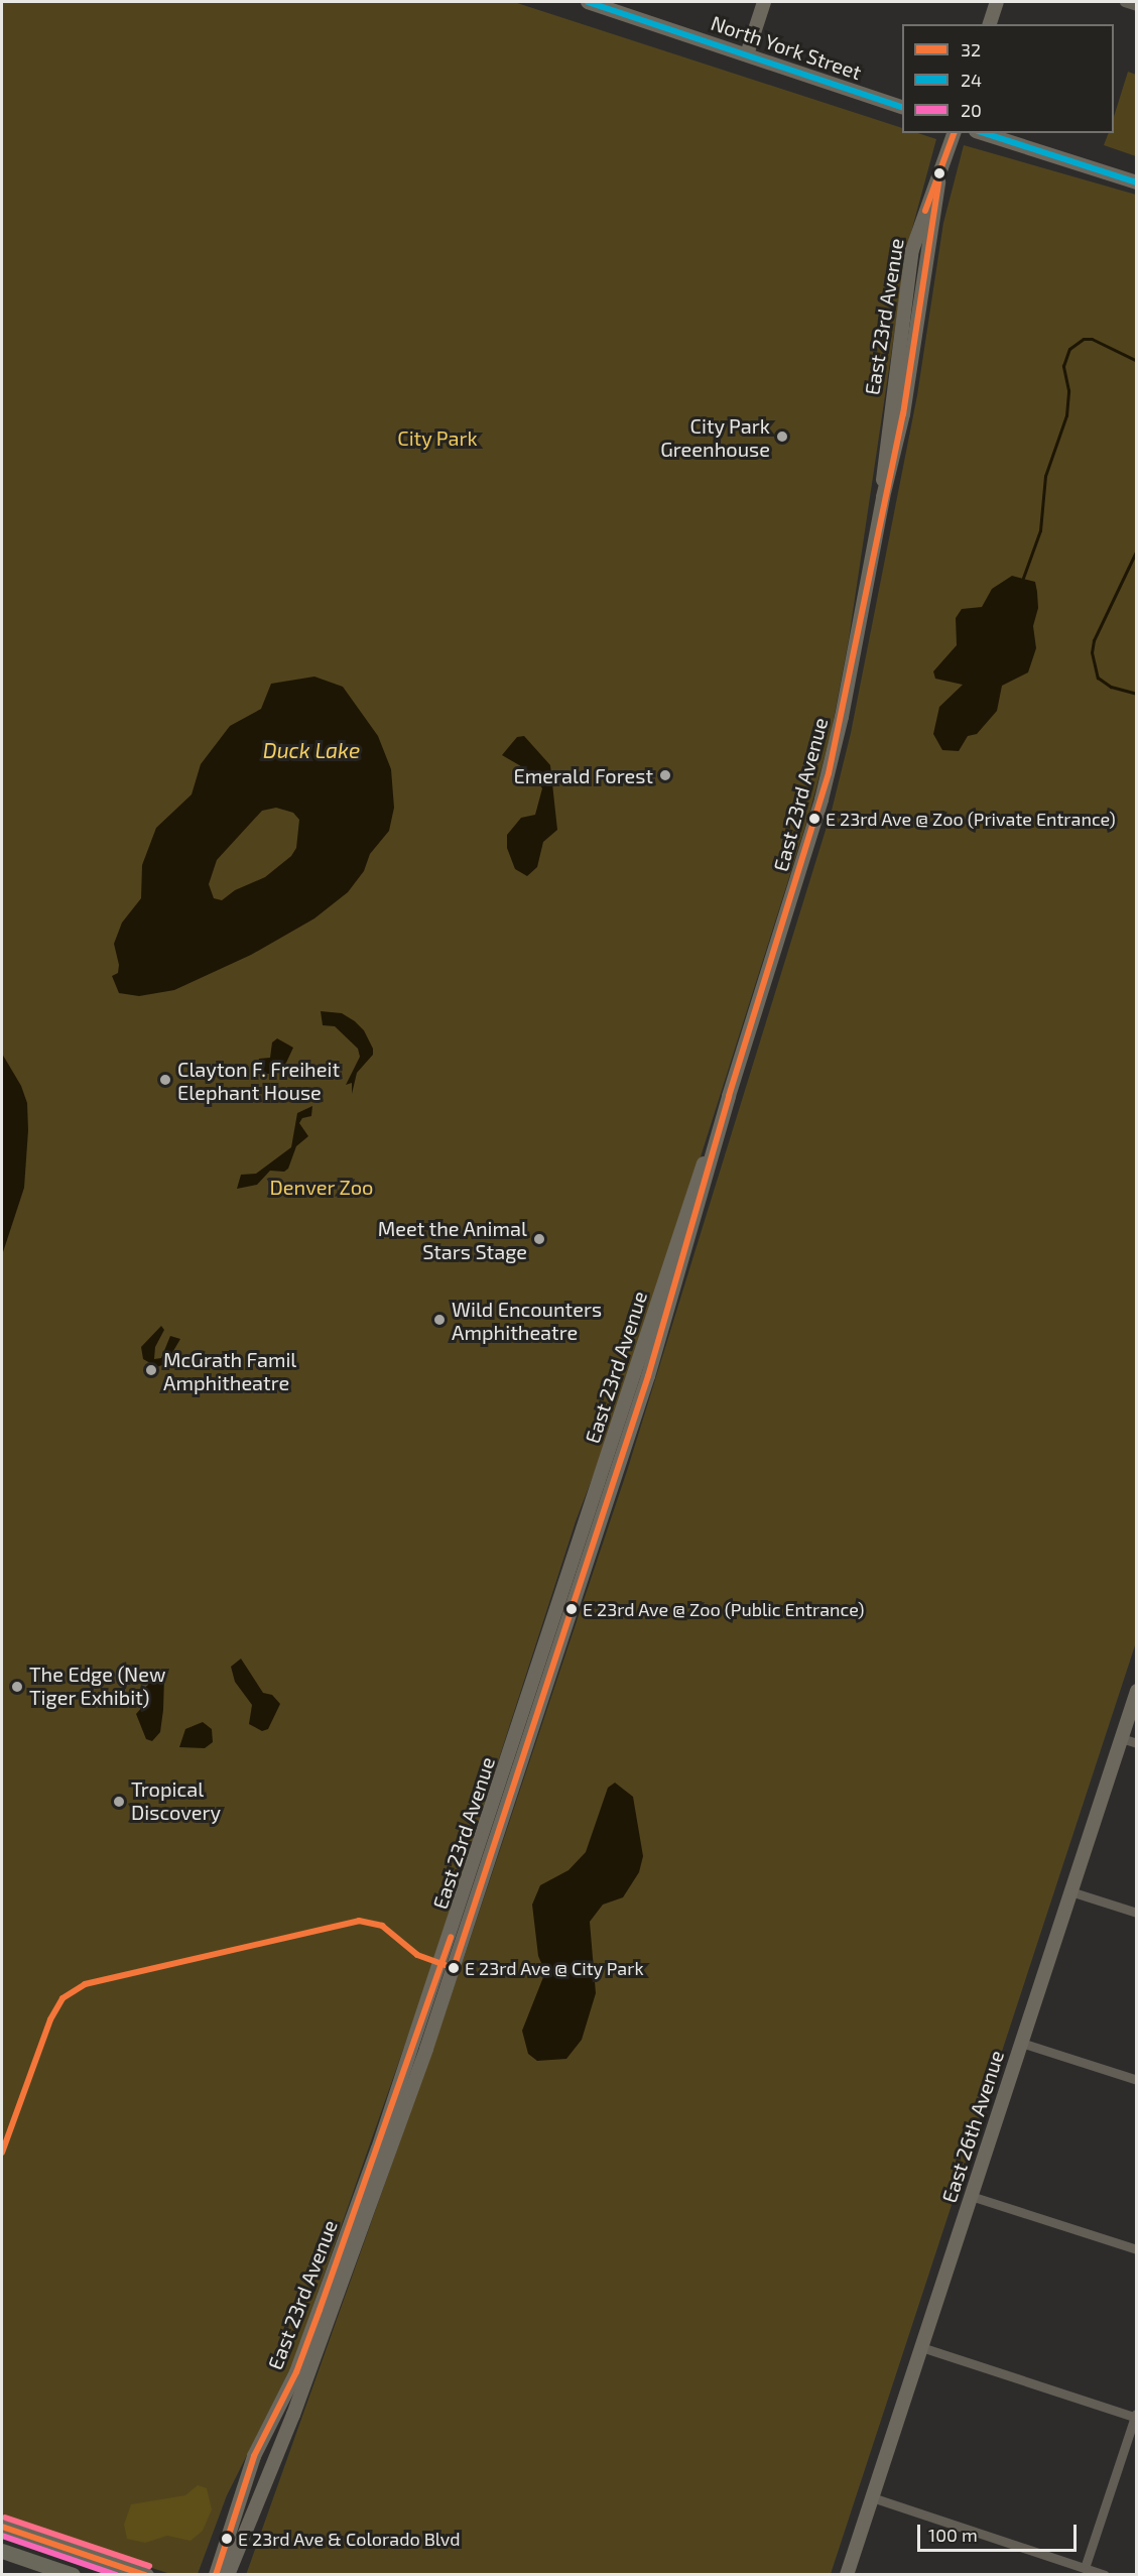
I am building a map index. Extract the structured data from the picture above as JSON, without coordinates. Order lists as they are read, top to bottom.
{
  "streets": {
    "main road": ["North York Street", "East 23rd Avenue", "East 26th Avenue"]
  },
  "water": ["Duck Lake"],
  "parks": ["City Park", "Denver Zoo"],
  "places": [
    "City Park Greenhouse",
    "Emerald Forest",
    "E 23rd Ave @ Zoo (Private Entrance)",
    "Clayton F. Freiheit Elephant House",
    "Meet the Animal Stars Stage",
    "Wild Encounters Amphitheatre",
    "McGrath Famil Amphitheatre",
    "E 23rd Ave @ Zoo (Public Entrance)",
    "The Edge (New Tiger Exhibit)",
    "Tropical Discovery",
    "E 23rd Ave @ City Park",
    "E 23rd Ave & Colorado Blvd"
  ],
  "lines": ["transit line 24", "transit line 32", "transit line 20"],
  "legend": ["32", "24", "20"],
  "scale_bar": "100 m"
}
